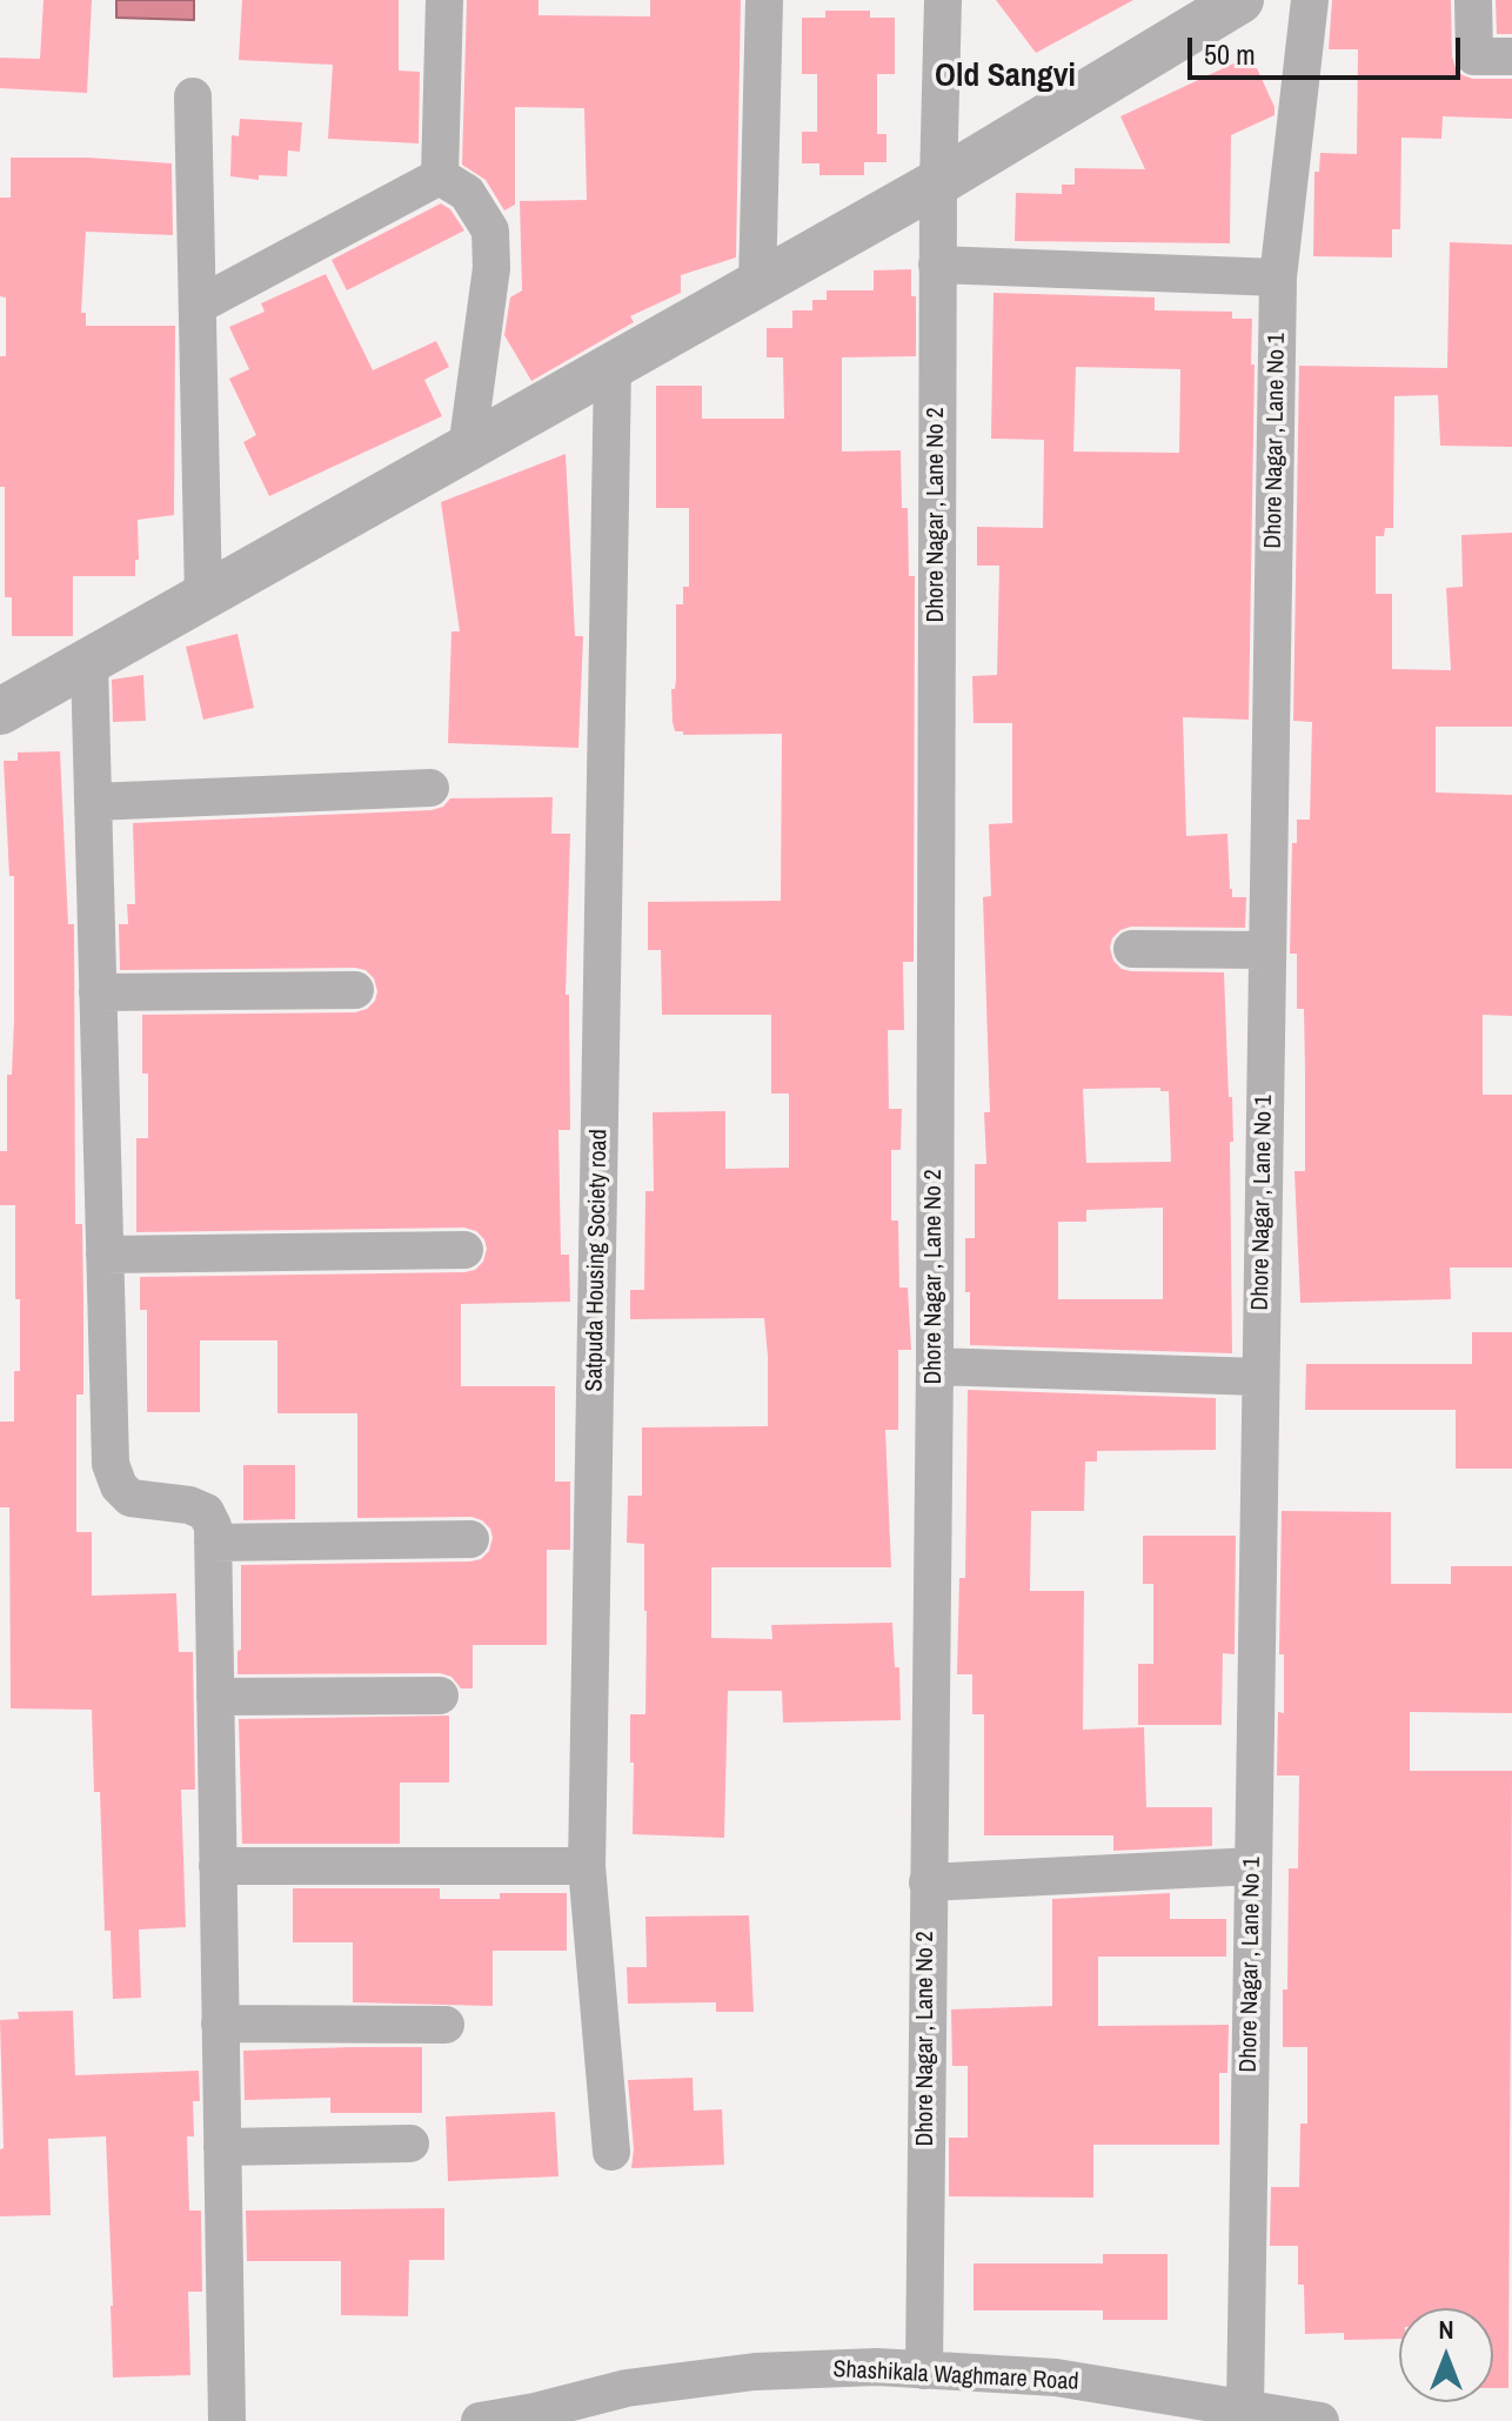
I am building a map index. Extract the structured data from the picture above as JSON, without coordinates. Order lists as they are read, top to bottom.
{
  "streets": {
    "street": [
      "Dhore Nagar , Lane No 1",
      "Dhore Nagar , Lane No 2",
      "Satpuda Housing Society road",
      "Shashikala Waghmare Road"
    ]
  },
  "crossings": [
    ["Dhore Nagar , Lane No 1", "Shashikala Waghmare Road"],
    ["Dhore Nagar , Lane No 2", "Shashikala Waghmare Road"]
  ],
  "districts": ["Old Sangvi"],
  "scale_bar": "50 m",
  "north": "top"
}
